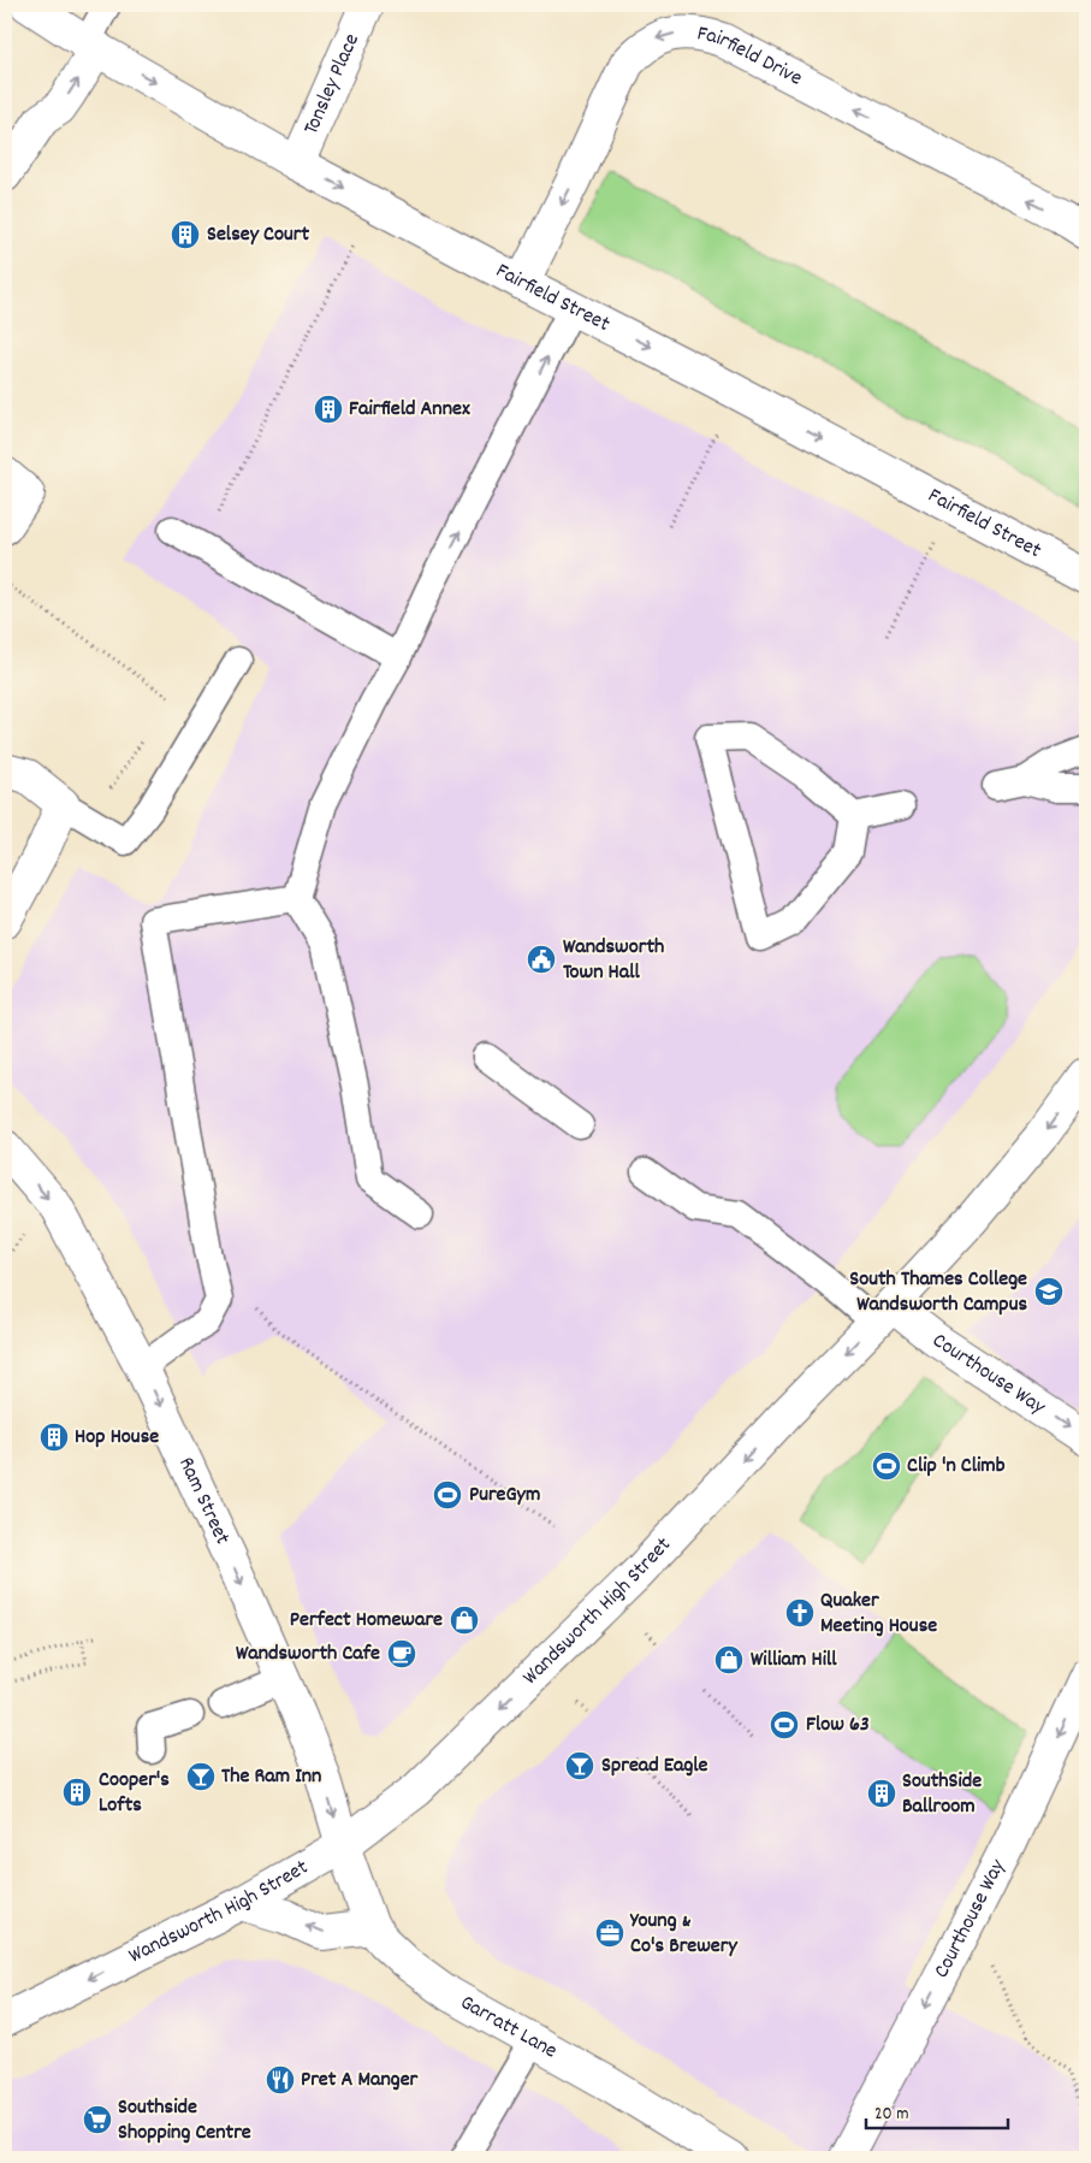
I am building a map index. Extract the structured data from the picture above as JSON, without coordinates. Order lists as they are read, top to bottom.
{
  "streets": {
    "main road": [
      "Fairfield Drive",
      "Tonsley Place",
      "Fairfield Street",
      "Courthouse Way",
      "Ram Street",
      "Wandsworth High Street",
      "Garratt Lane"
    ]
  },
  "crossings": [
    ["Fairfield Drive", "Fairfield Street"],
    ["Tonsley Place", "Fairfield Street"],
    ["Courthouse Way", "Wandsworth High Street"],
    ["Ram Street", "Wandsworth High Street"],
    ["Ram Street", "Garratt Lane"],
    ["Wandsworth High Street", "Garratt Lane"]
  ],
  "one_way": ["Fairfield Street", "Ram Street", "Wandsworth High Street"],
  "places": {
    "building": [
      "Selsey Court",
      "Fairfield Annex",
      "Hop House",
      "Cooper's Lofts",
      "SouthSide Ballroom"
    ],
    "public building": ["Wandsworth Town Hall"],
    "school or university": ["South Thames College Wandsworth Campus"],
    "sports": ["Clip 'n Climb", "PureGym", "Flow 63"],
    "church": ["Quaker Meeting House"],
    "shop": ["Perfect Homeware", "William Hill"],
    "cafe": ["Wandsworth Cafe"],
    "bar": ["Spread Eagle", "The Ram Inn"],
    "office": ["Young & Co's Brewery"],
    "restaurant": ["Pret A Manger"],
    "supermarket": ["Southside Shopping Centre"]
  },
  "scale_bar": "20 m"
}
